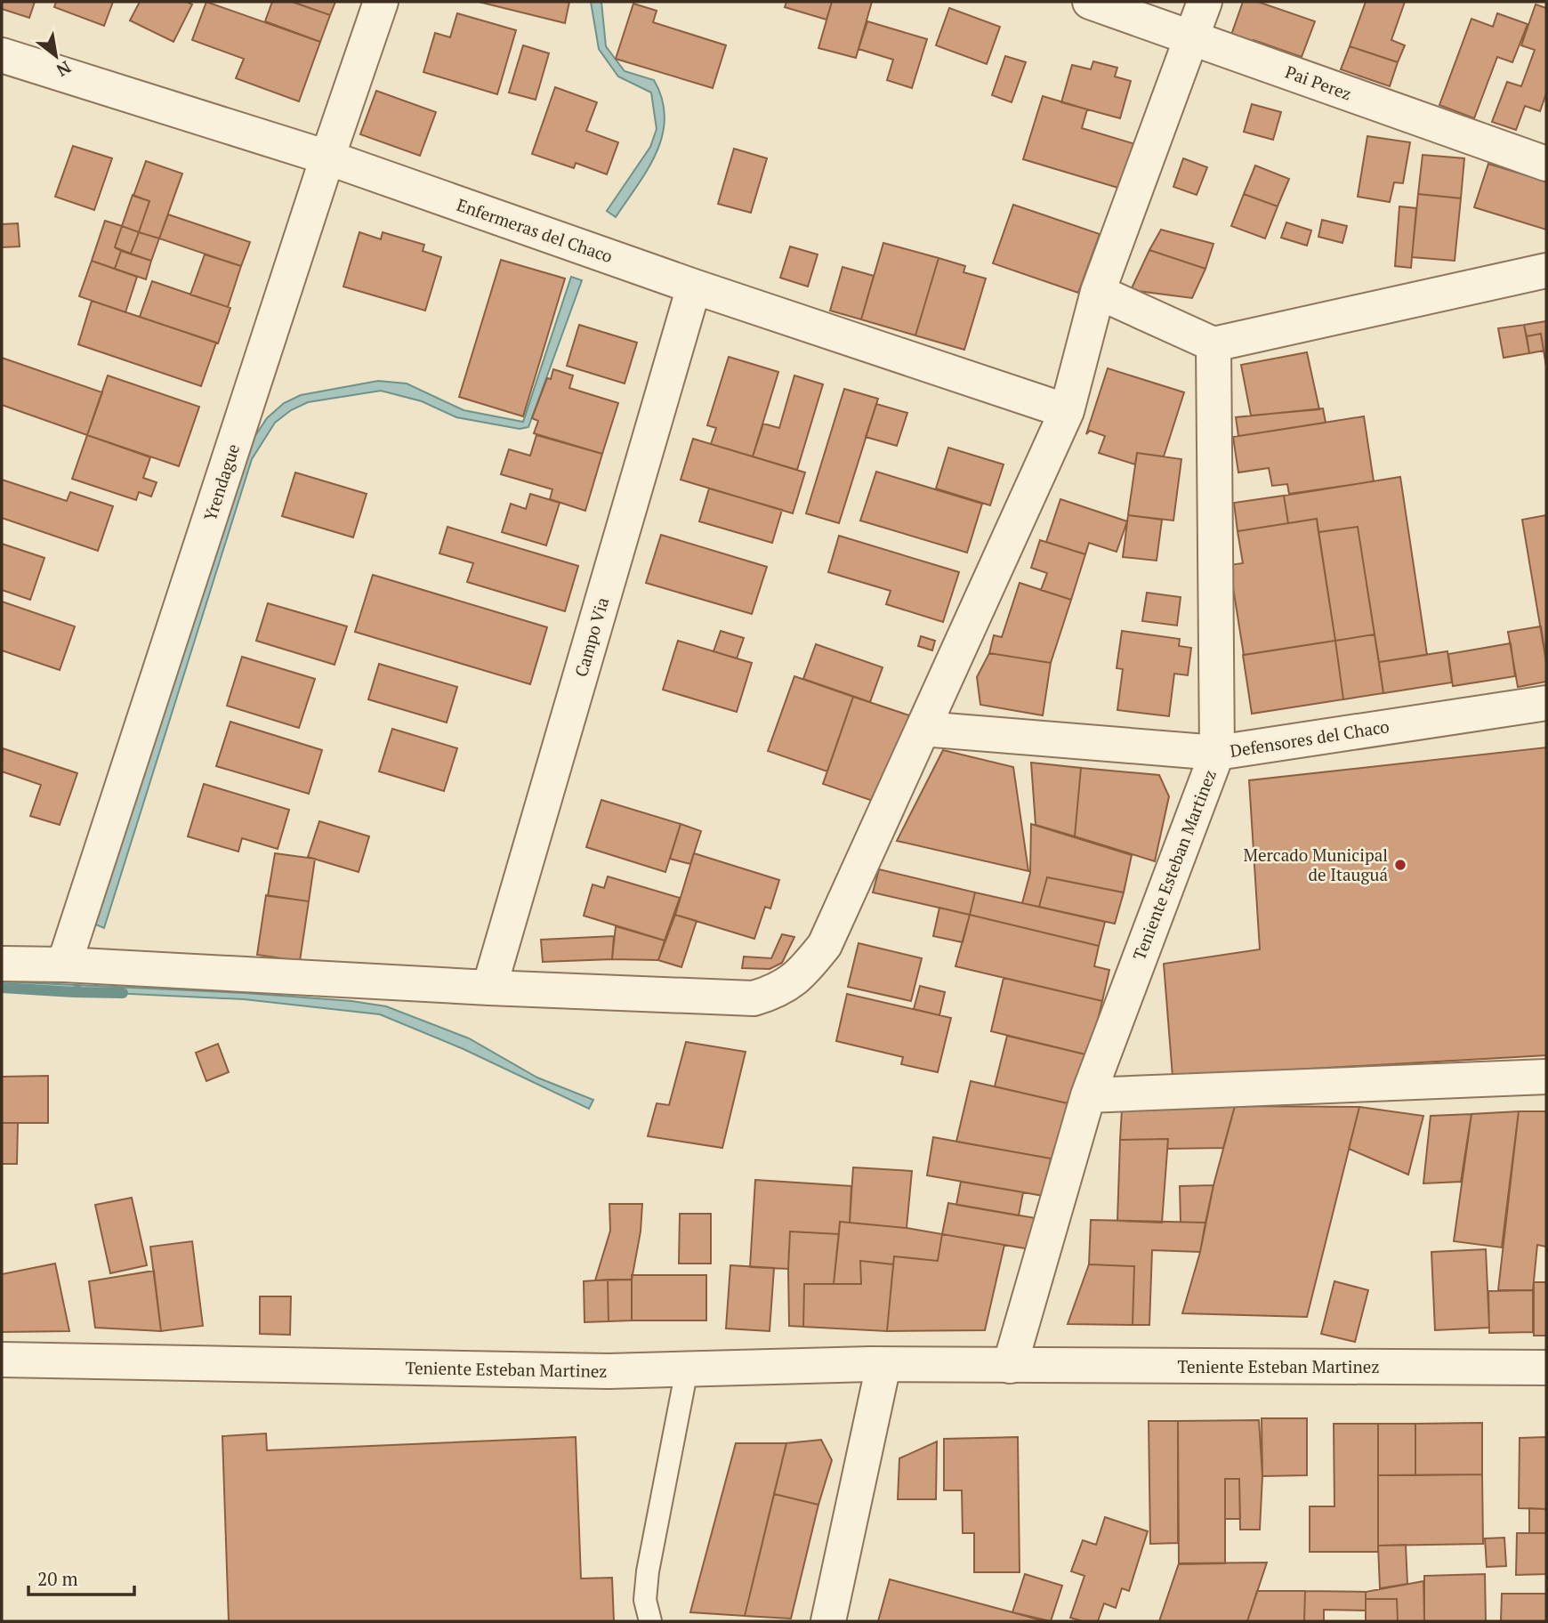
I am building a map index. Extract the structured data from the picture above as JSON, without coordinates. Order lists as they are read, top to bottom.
{
  "streets": {
    "street": [
      "Pai Perez",
      "Enfermeras del Chaco",
      "Yrendague",
      "Campo Via",
      "Defensores del Chaco",
      "Teniente Esteban Martinez"
    ]
  },
  "crossings": [
    ["Enfermeras del Chaco", "Yrendague"],
    ["Enfermeras del Chaco", "Campo Via"],
    ["Defensores del Chaco", "Teniente Esteban Martinez"]
  ],
  "places": ["Mercado Municipal de Itauguá"],
  "scale_bar": "20 m",
  "north": "bottom right"
}
